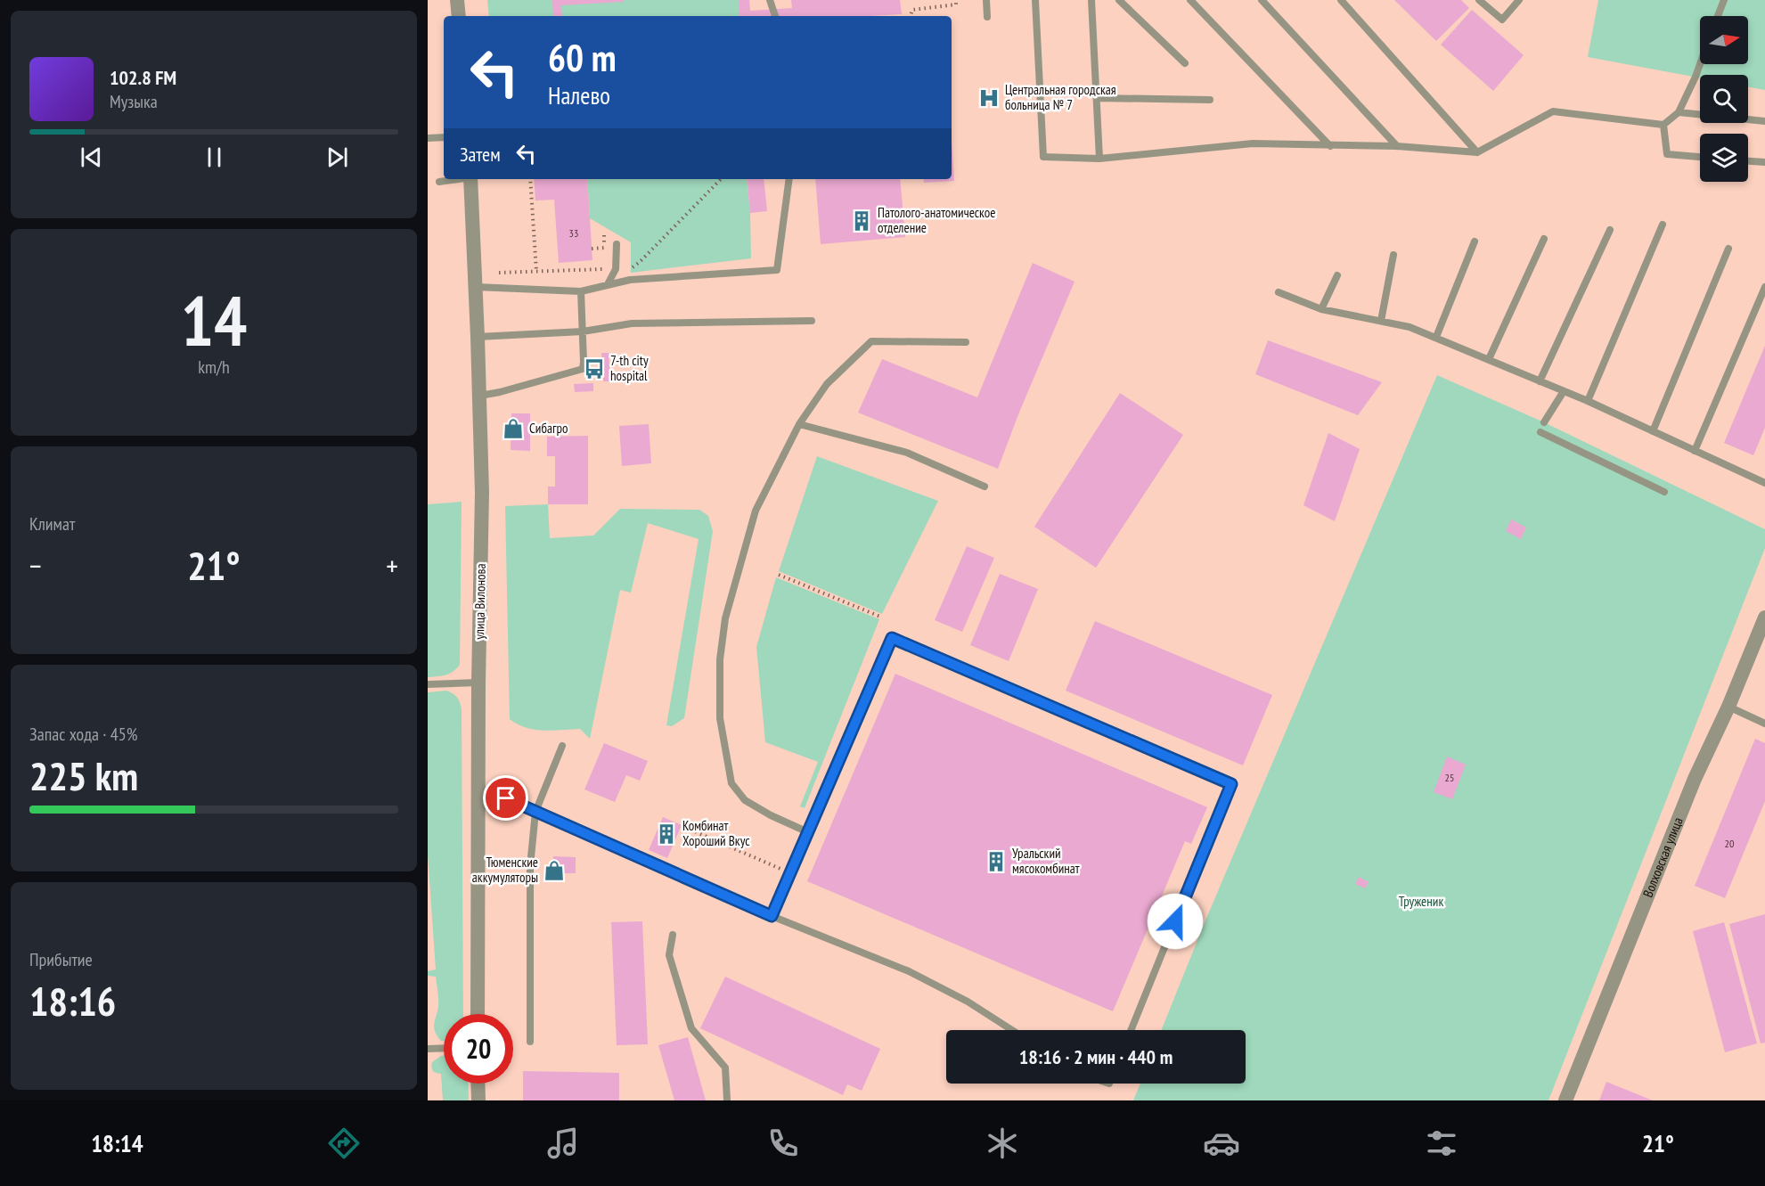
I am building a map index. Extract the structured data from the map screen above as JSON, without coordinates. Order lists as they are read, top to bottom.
{
  "streets": {
    "street": ["улица Вилонова", "Волховская улица"]
  },
  "parks": ["Труженик"],
  "places": {
    "hospital": ["Центральная городская больница № 7"],
    "building": ["Патолого-анатомическое отделение", "Комбинат Хороший Вкус", "Уральский мясокомбинат"],
    "bus stop": ["7-th city hospital"],
    "shop": ["Сибагро", "Тюменские аккумуляторы"]
  },
  "house_numbers": ["33", "25", "20"],
  "north": "right",
  "page": {
    "turn": ["60 m", "Налево"],
    "song": ["102.8 FM", "Музыка"],
    "then": "Затем",
    "tile": [
      ["14", "km/h"],
      "Климат",
      ["Запас хода · 45%", "225 km"],
      ["Прибытие", "18:16"]
    ],
    "heat": ["−", "21°", "+"],
    "limit": "20",
    "trip": "18:16 · 2 мин · 440 m",
    "tabs": ["18:14", "21°"]
  }
}
